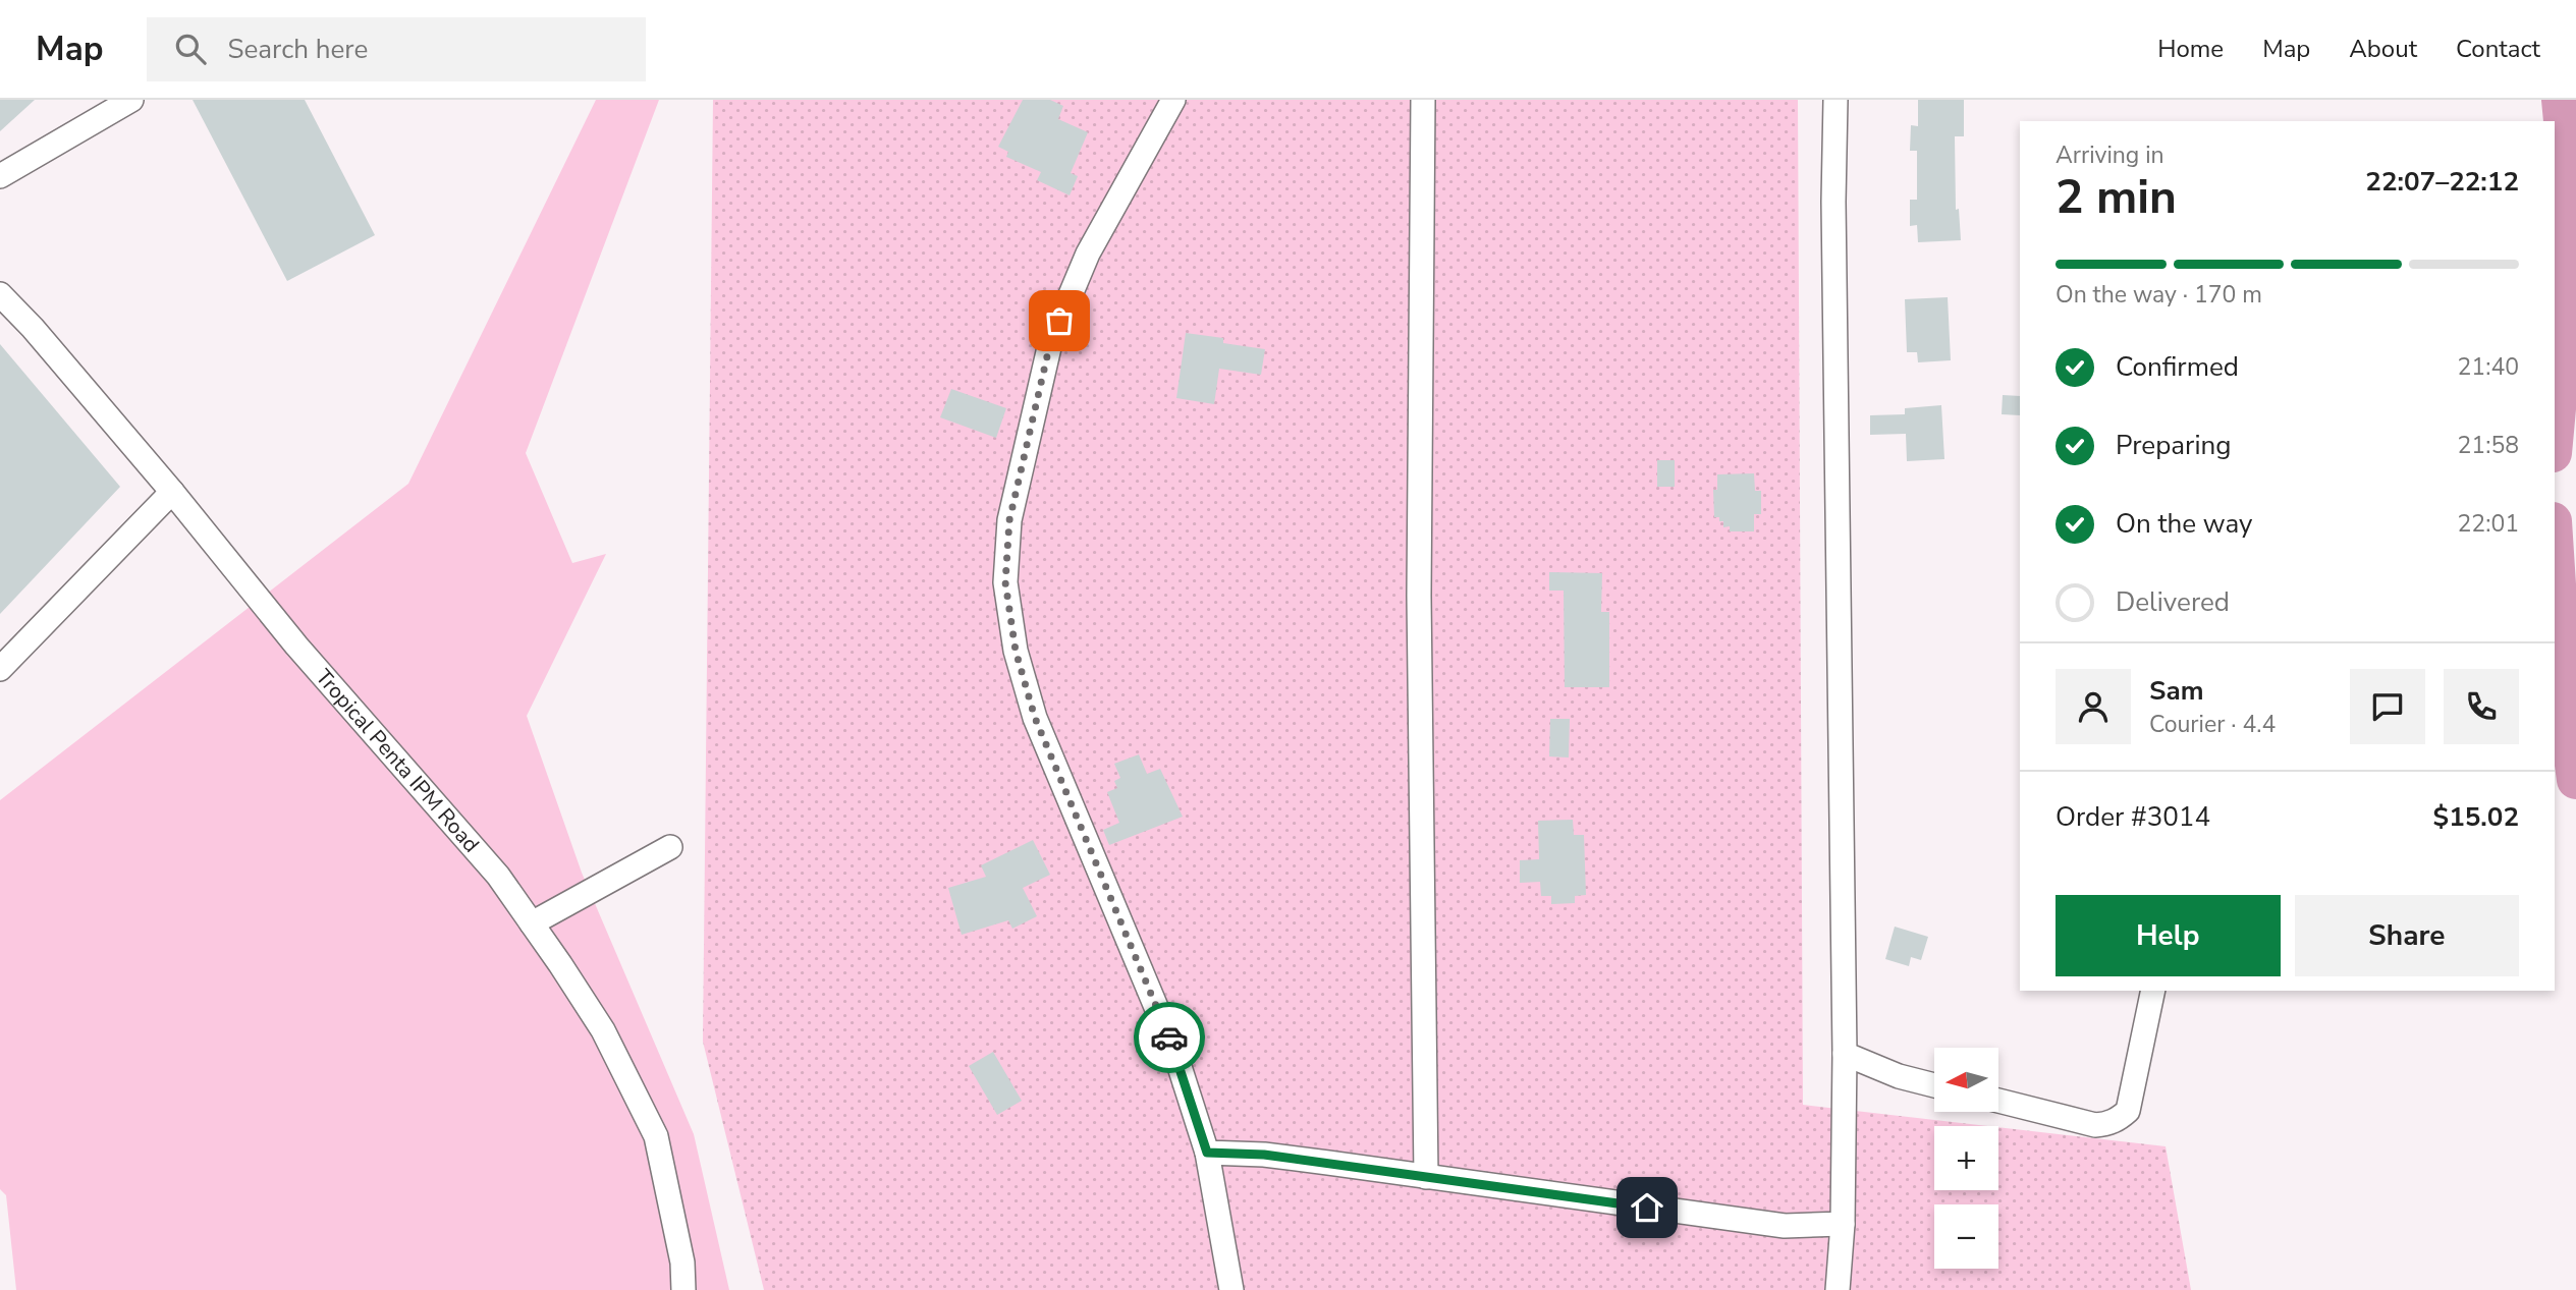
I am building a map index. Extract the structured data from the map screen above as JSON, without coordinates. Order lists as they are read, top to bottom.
{
  "streets": {
    "street": ["Tropical Penta IPM Road"]
  },
  "north": "left",
  "page": {
    "header": "Map",
    "search": "Search here",
    "nav": [
      "Home",
      "Map",
      "About",
      "Contact"
    ],
    "heading": ["2 min", "Arriving in", "22:07–22:12"],
    "panel": [
      "Sam",
      "Courier · 4.4",
      "Order #3014",
      "$15.02"
    ],
    "bar": "On the way · 170 m",
    "list": [
      ["Confirmed", "21:40"],
      ["Preparing", "21:58"],
      ["On the way", "22:01"],
      "Delivered"
    ],
    "buttons": ["Help", "Share"],
    "map_buttons": ["+", "−"]
  }
}
